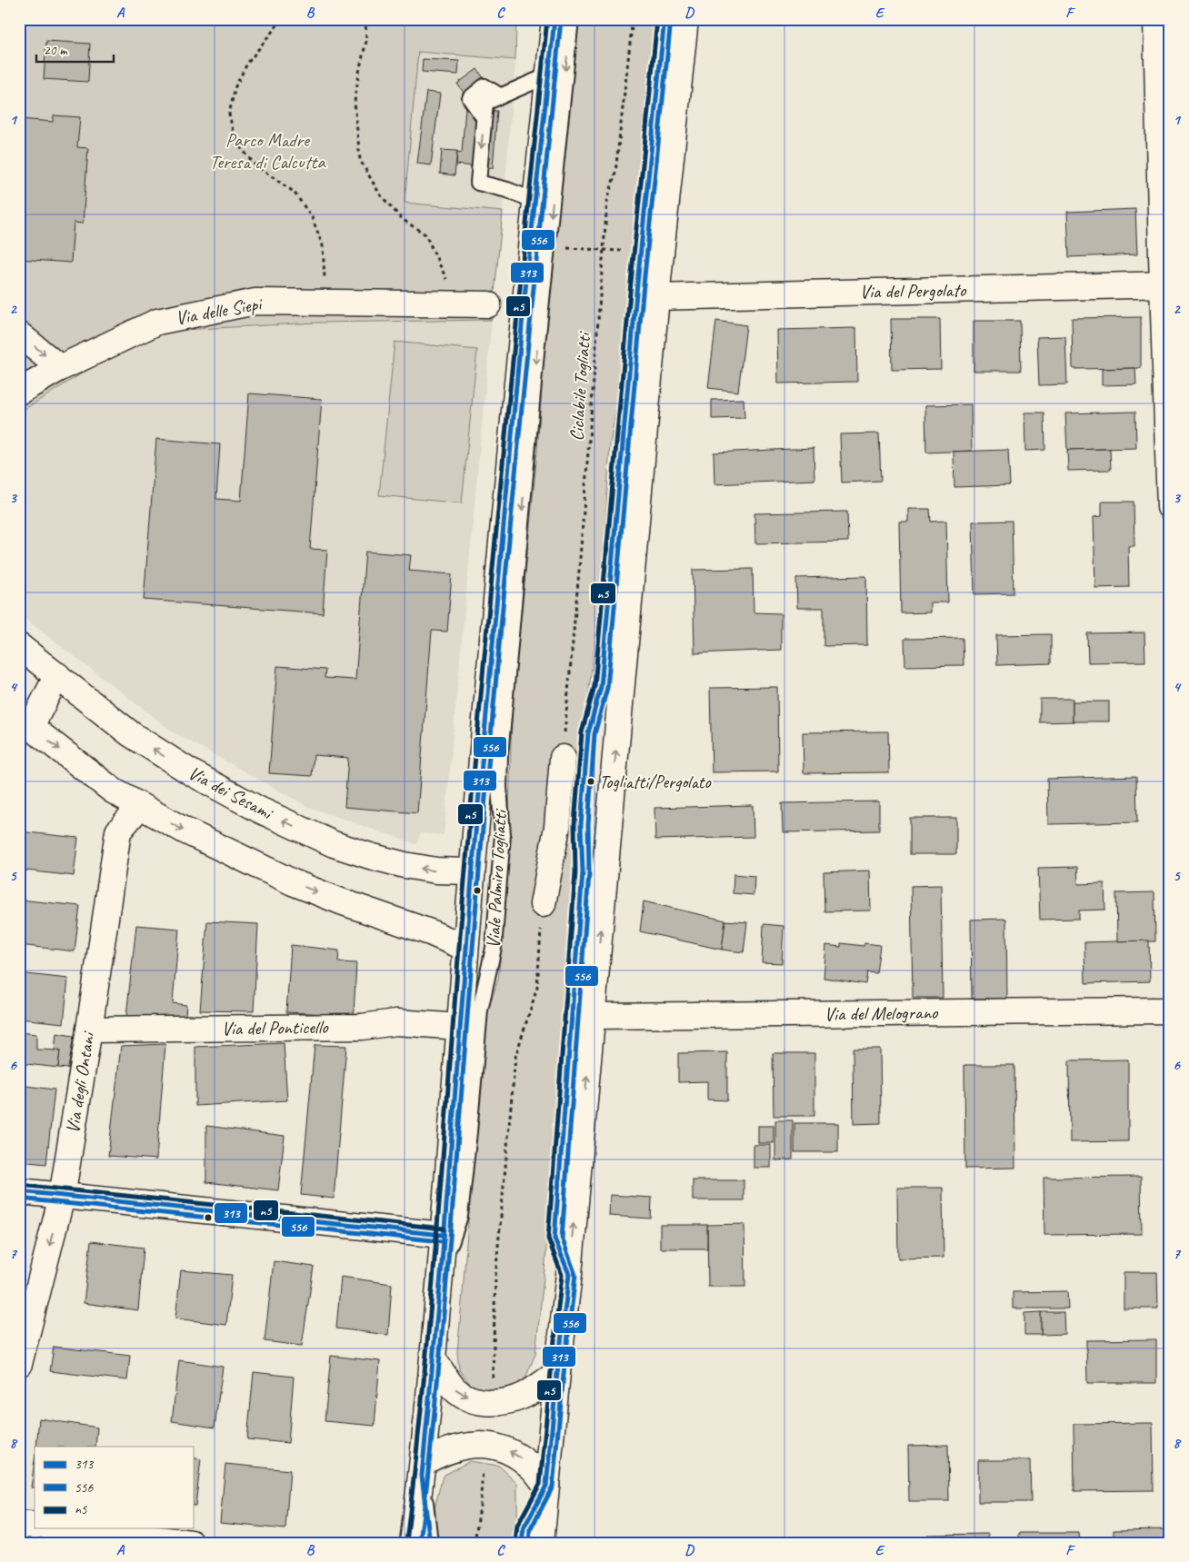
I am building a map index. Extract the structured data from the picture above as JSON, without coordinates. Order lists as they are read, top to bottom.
{
  "streets": {
    "street": [
      "Via del Pergolato",
      "Via delle Siepi",
      "Via dei Sesami",
      "Viale Palmiro Togliatti",
      "Via del Melograno",
      "Via del Ponticello",
      "Via degli Ontani"
    ],
    "path": ["Ciclabile Togliatti"]
  },
  "crossings": [
    ["Via dei Sesami", "Viale Palmiro Togliatti"],
    ["Viale Palmiro Togliatti", "Via del Ponticello"],
    ["Via del Ponticello", "Via degli Ontani"]
  ],
  "parks": ["Parco Madre Teresa di Calcutta"],
  "places": ["Togliatti/Pergolato"],
  "lines": ["transit line 313", "transit line n5", "transit line 556"],
  "legend": ["313", "556", "n5"],
  "scale_bar": "20 m",
  "grid": {
    "columns": [
      "A",
      "B",
      "C",
      "D",
      "E",
      "F"
    ],
    "rows": [
      "1",
      "2",
      "3",
      "4",
      "5",
      "6",
      "7",
      "8"
    ]
  }
}
